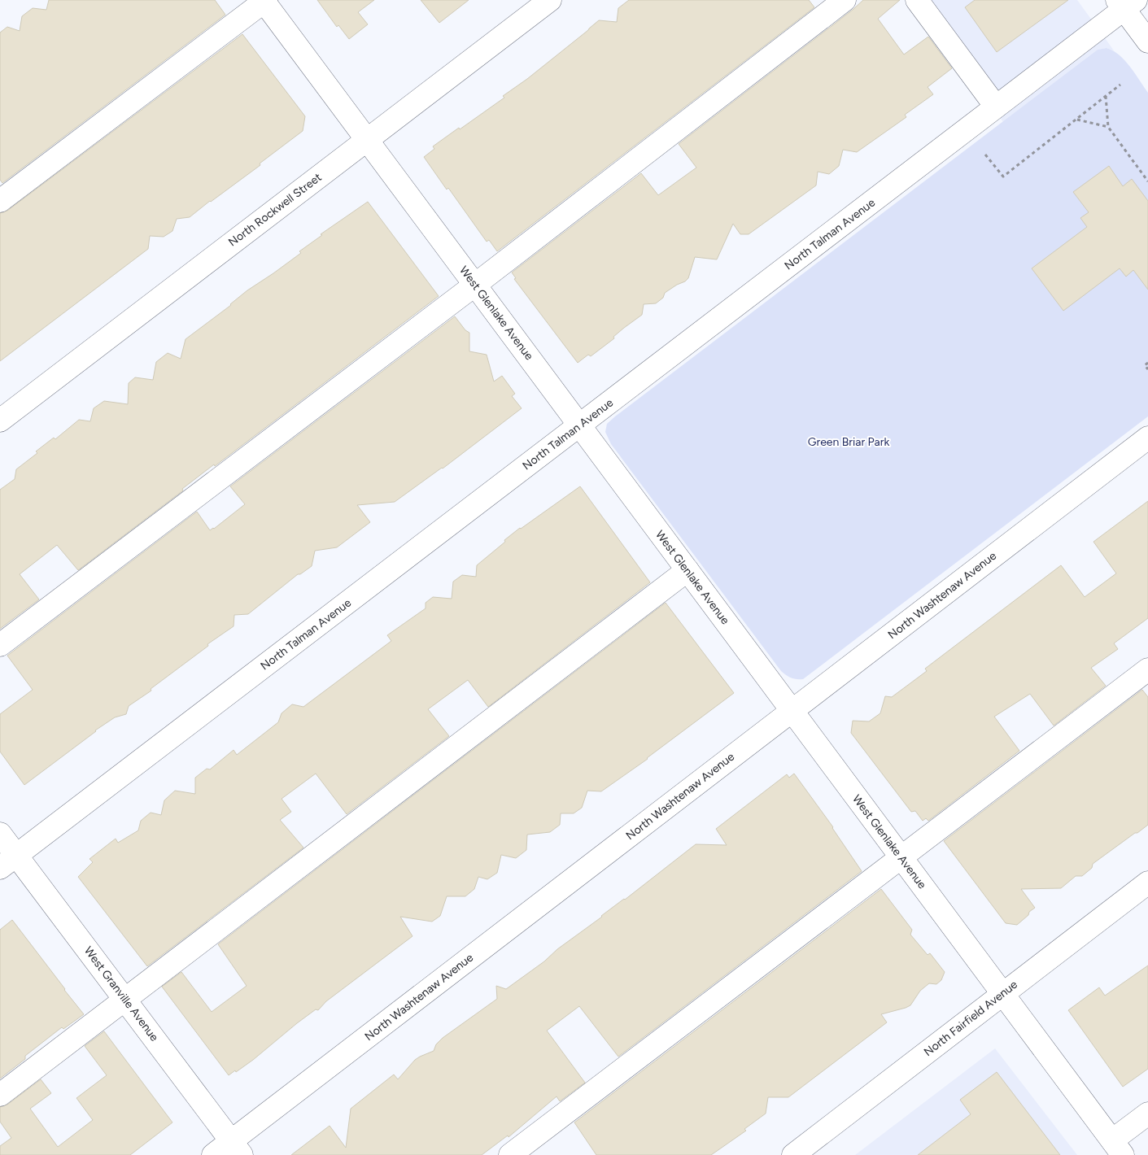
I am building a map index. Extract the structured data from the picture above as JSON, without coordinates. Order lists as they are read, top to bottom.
{
  "streets": {
    "street": [
      "North Rockwell Street",
      "North Talman Avenue",
      "West Glenlake Avenue",
      "North Washtenaw Avenue",
      "West Granville Avenue",
      "North Fairfield Avenue"
    ]
  },
  "crossings": [
    ["North Rockwell Street", "West Glenlake Avenue"],
    ["North Talman Avenue", "West Glenlake Avenue"],
    ["North Talman Avenue", "West Granville Avenue"],
    ["West Glenlake Avenue", "North Washtenaw Avenue"],
    ["West Glenlake Avenue", "North Fairfield Avenue"],
    ["North Washtenaw Avenue", "West Granville Avenue"]
  ],
  "parks": ["Green Briar Park"]
}
